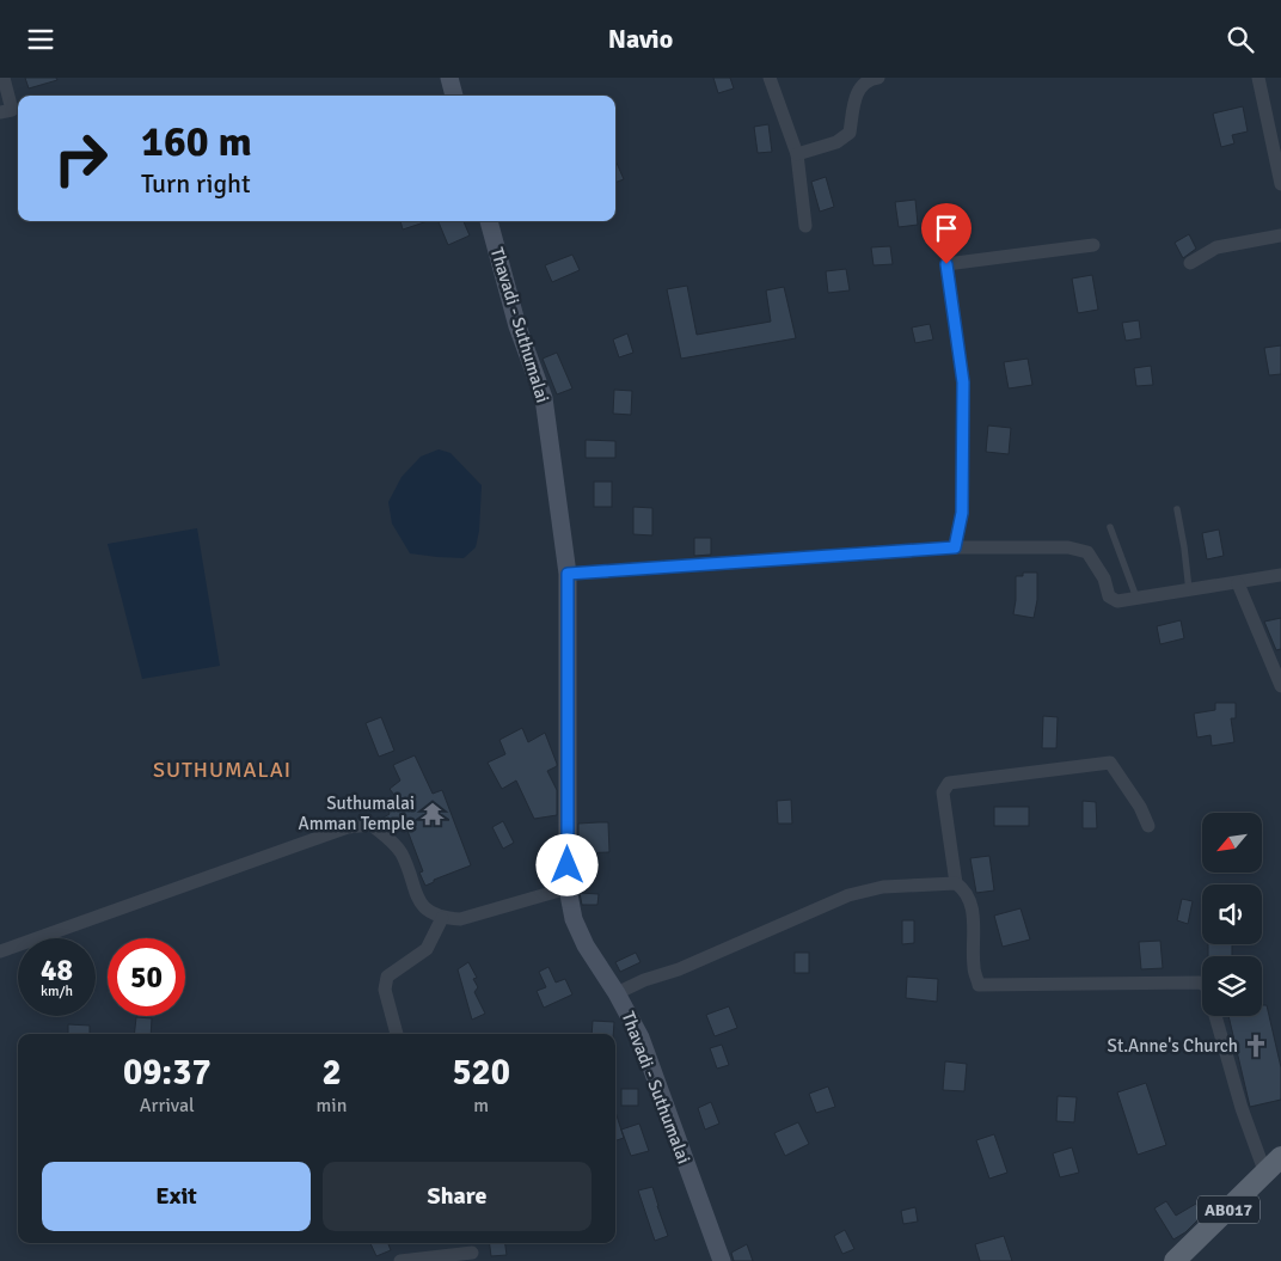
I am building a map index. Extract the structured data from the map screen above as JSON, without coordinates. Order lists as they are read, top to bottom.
{
  "streets": {
    "main road": ["Thavadi - Suthumalai", "AB017"]
  },
  "districts": ["SUTHUMALAI"],
  "places": {
    "temple": ["Suthumalai Amman Temple"],
    "church": ["St.Anne's Church"]
  },
  "north": "bottom left",
  "page": {
    "header": "Navio",
    "turn": ["160 m", "Turn right"],
    "speed": "48 km/h",
    "limit": "50",
    "eta": [
      "09:37",
      "Arrival",
      "2",
      "min",
      "520",
      "m"
    ],
    "buttons": ["Exit", "Share"]
  }
}
